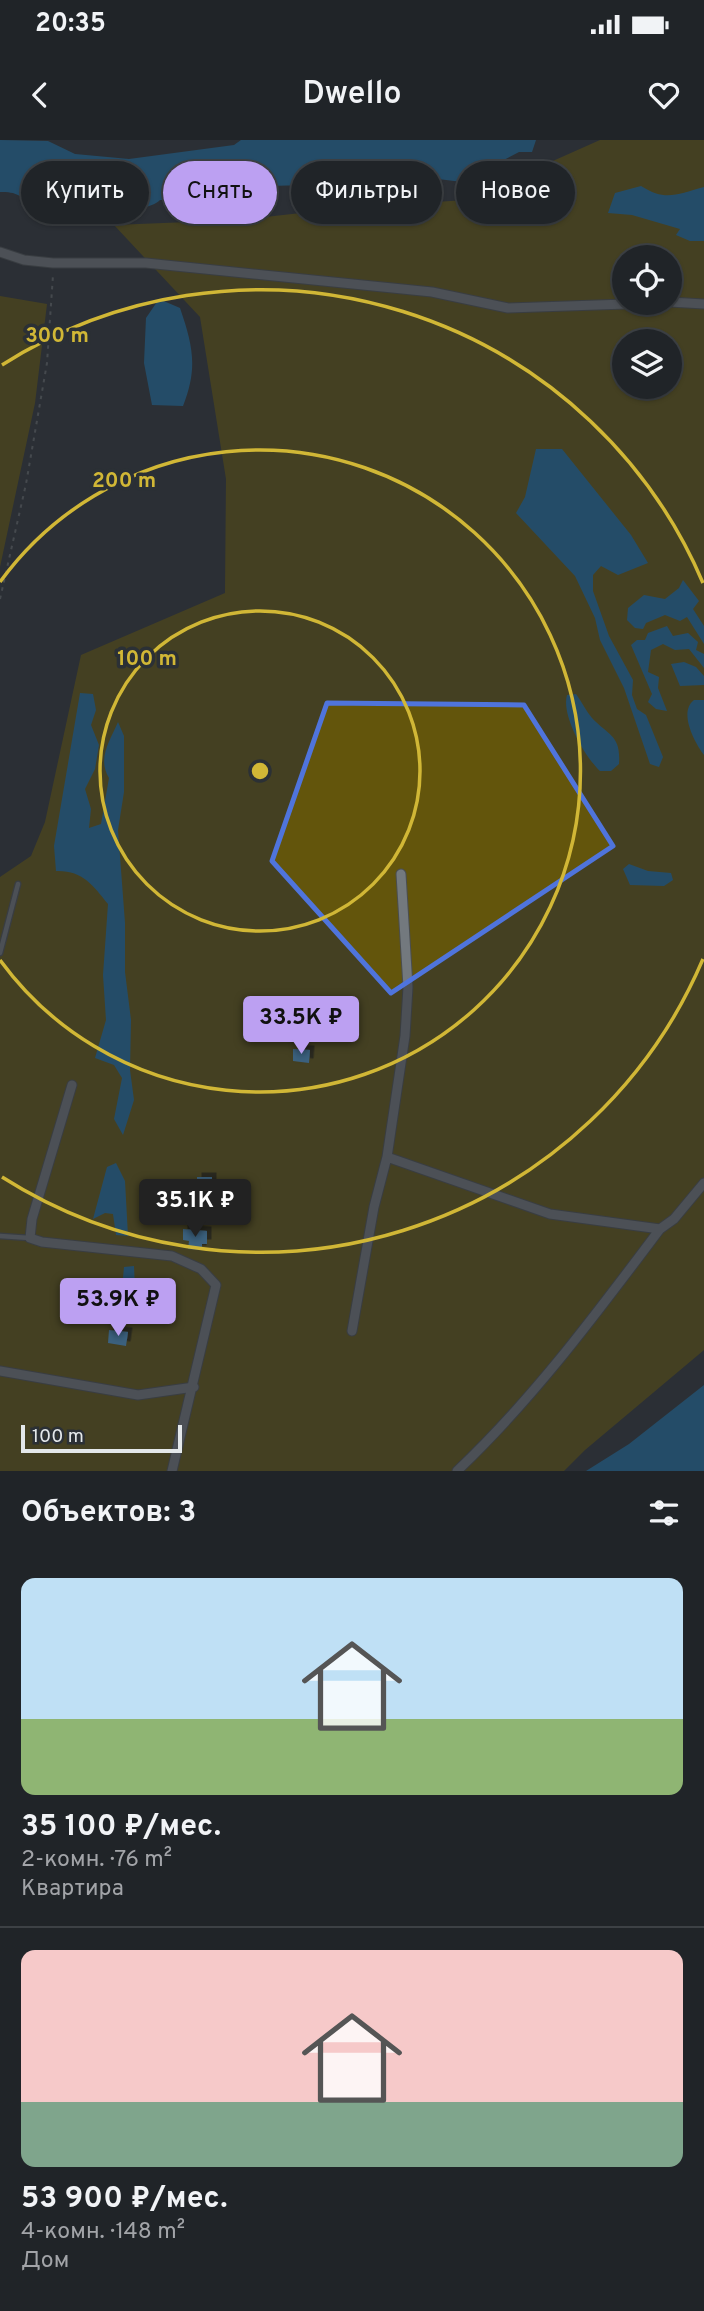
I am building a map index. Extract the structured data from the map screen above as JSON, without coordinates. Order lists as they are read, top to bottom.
{
  "scale_bar": "100 m",
  "page": {
    "status": "20:35",
    "header": "Dwello",
    "chip": [
      "Купить",
      "Снять",
      "Фильтры",
      "Новое"
    ],
    "price": ["33.5K ₽", "35.1K ₽", "53.9K ₽"],
    "scale": "100 m",
    "heading": "Объектов: 3",
    "list": [
      {
        "name": "35 100 ₽/мес.",
        "note": "2-комн. · 76 m² · Квартира"
      },
      {
        "name": "53 900 ₽/мес.",
        "note": "4-комн. · 148 m² · Дом"
      }
    ]
  },
  "rings": ["300 m", "200 m", "100 m"]
}
